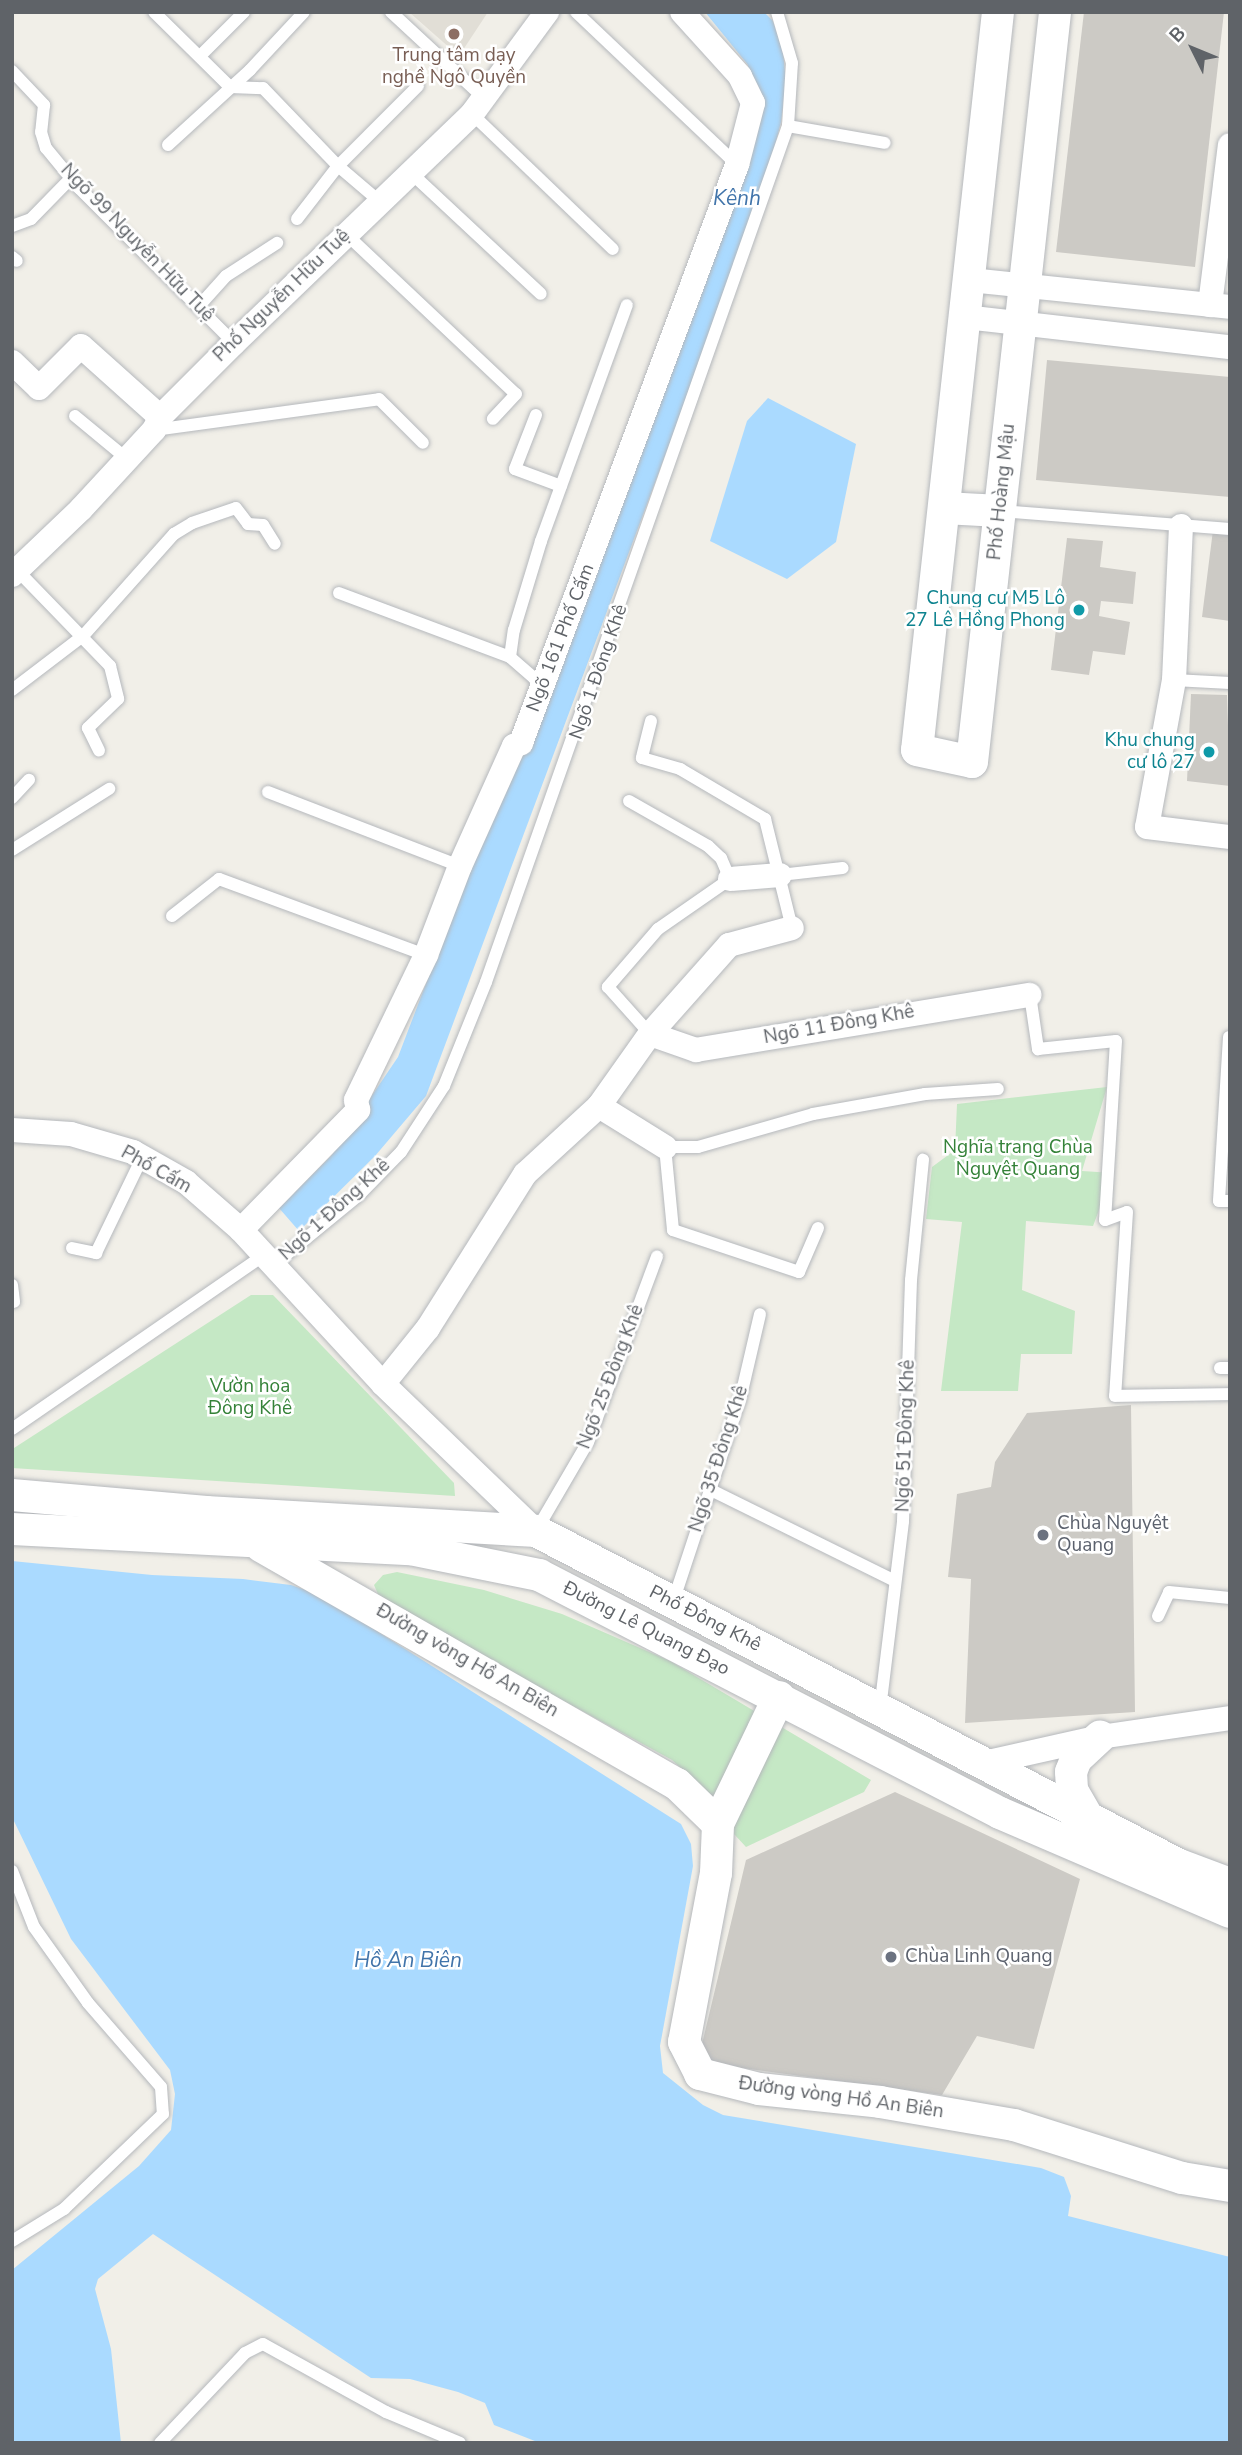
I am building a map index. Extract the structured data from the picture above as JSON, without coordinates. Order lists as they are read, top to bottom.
{
  "streets": {
    "street": [
      "Phố Nguyễn Hữu Tuệ",
      "Phố Hoàng Mậu",
      "Ngõ 161 Phố Cấm",
      "Ngõ 11 Đông Khê",
      "Phố Cấm",
      "Phố Đông Khê",
      "Đường Lê Quang Đạo",
      "Đường vòng Hồ An Biên"
    ],
    "lane": [
      "Ngõ 99 Nguyễn Hữu Tuệ",
      "Ngõ 1 Đông Khê",
      "Ngõ 25 Đông Khê",
      "Ngõ 51 Đông Khê",
      "Ngõ 35 Đông Khê"
    ]
  },
  "crossings": [
    ["Ngõ 99 Nguyễn Hữu Tuệ", "Phố Nguyễn Hữu Tuệ"],
    ["Ngõ 1 Đông Khê", "Phố Cấm"],
    ["Ngõ 1 Đông Khê", "Phố Đông Khê"],
    ["Phố Cấm", "Phố Đông Khê"],
    ["Ngõ 25 Đông Khê", "Phố Đông Khê"],
    ["Ngõ 51 Đông Khê", "Phố Đông Khê"],
    ["Ngõ 35 Đông Khê", "Phố Đông Khê"],
    ["Đường Lê Quang Đạo", "Đường vòng Hồ An Biên"]
  ],
  "water": ["Kênh", "Hồ An Biên"],
  "parks": ["Nghĩa trang Chùa Nguyệt Quang", "Vườn hoa Đông Khê"],
  "places": [
    "Trung tâm dạy nghề Ngô Quyền",
    "Chung cư M5 Lô 27 Lê Hồng Phong",
    "Khu chung cư lô 27",
    "Chùa Nguyệt Quang",
    "Chùa Linh Quang"
  ],
  "north": "top left"
}
